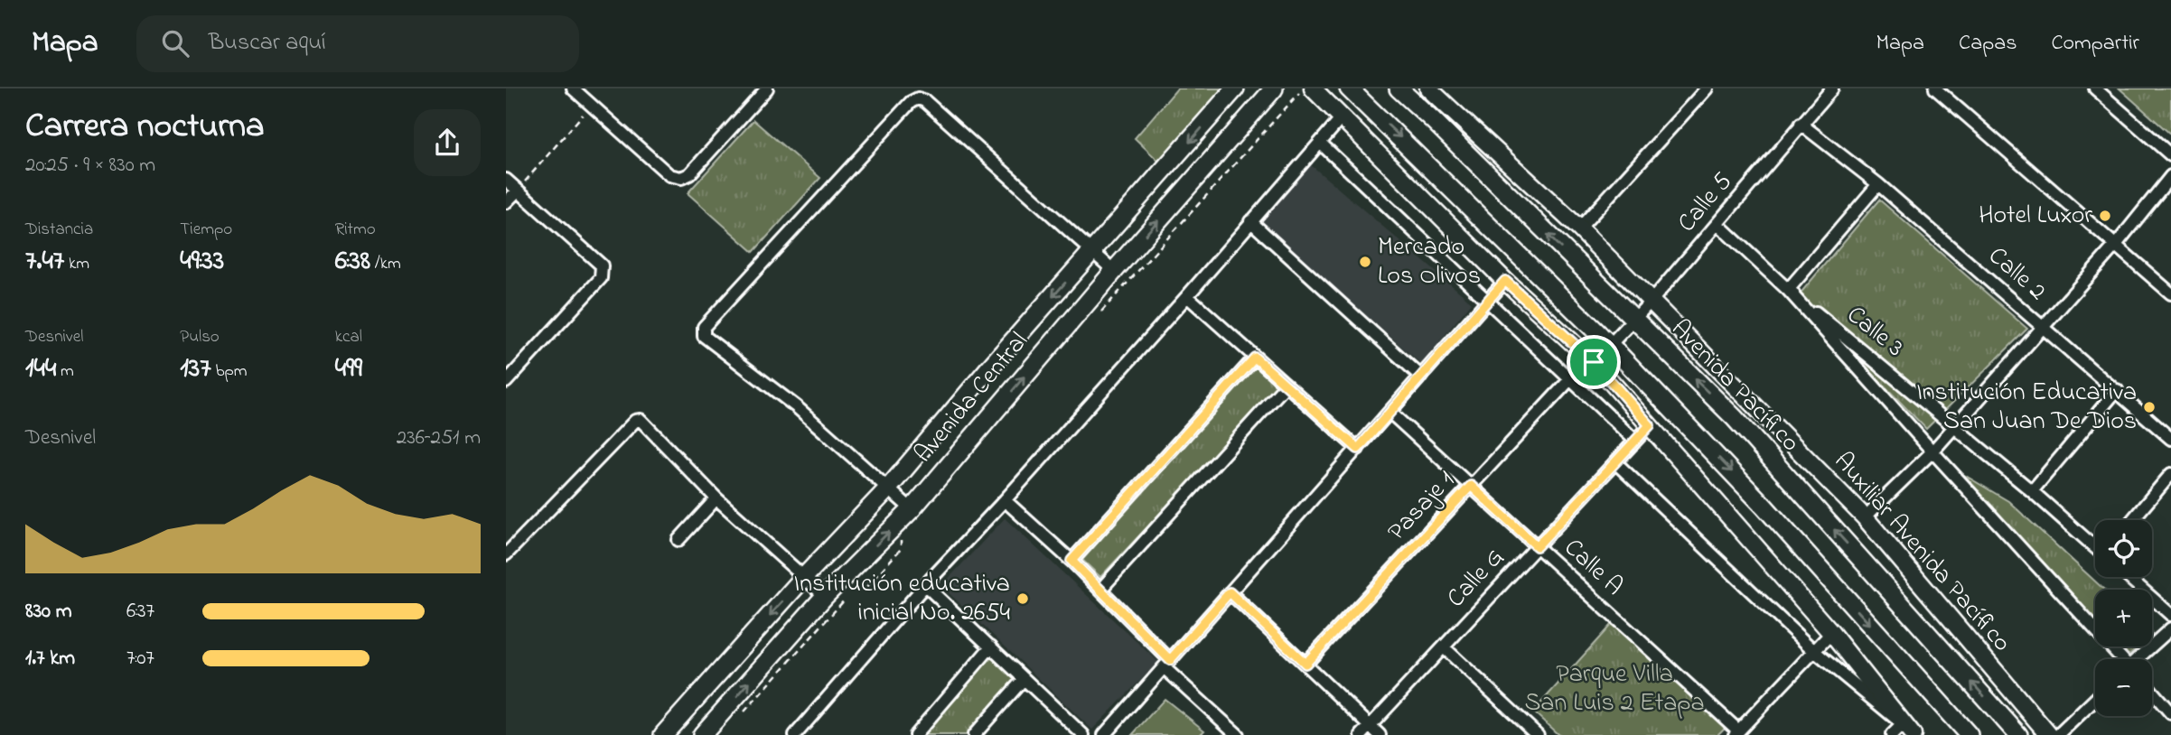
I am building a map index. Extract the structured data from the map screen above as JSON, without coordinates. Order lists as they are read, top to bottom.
{
  "streets": {
    "main road": ["Avenida Pacífico", "Avenida Central", "Auxiliar Avenida Pacífico"],
    "street": [
      "Calle 5",
      "Calle 2",
      "Calle 3",
      "Pasaje 1",
      "Calle A",
      "Calle G"
    ]
  },
  "crossings": [
    ["Calle 5", "Calle 2"],
    ["Calle 5", "Calle 3"],
    ["Calle 5", "Avenida Pacífico"],
    ["Calle 5", "Auxiliar Avenida Pacífico"],
    ["Pasaje 1", "Calle A"],
    ["Calle A", "Calle G"]
  ],
  "parks": ["Parque Villa San Luis 2 Etapa"],
  "places": [
    "Hotel Luxor",
    "Mercado Los Olivos",
    "Institución Educativa San Juan De Dios",
    "Institución educativa inicial No. 2654"
  ],
  "page": {
    "header": "Mapa",
    "search": "Buscar aquí",
    "nav": ["Mapa", "Capas", "Compartir"],
    "heading": ["Carrera nocturna", "20:25 · 9 × 830 m"],
    "stats": [
      ["Distancia", "7.47 km"],
      ["Tiempo", "49:33"],
      ["Ritmo", "6:38 /km"],
      ["Desnivel", "144 m"],
      ["Pulso", "137 bpm"],
      ["kcal", "499"]
    ],
    "chart": ["Desnivel", "236–251 m"],
    "map_buttons": ["+", "−"],
    "list": [
      {
        "name": "830 m",
        "note": "6:37"
      },
      {
        "name": "1.7 km",
        "note": "7:07"
      }
    ]
  }
}
